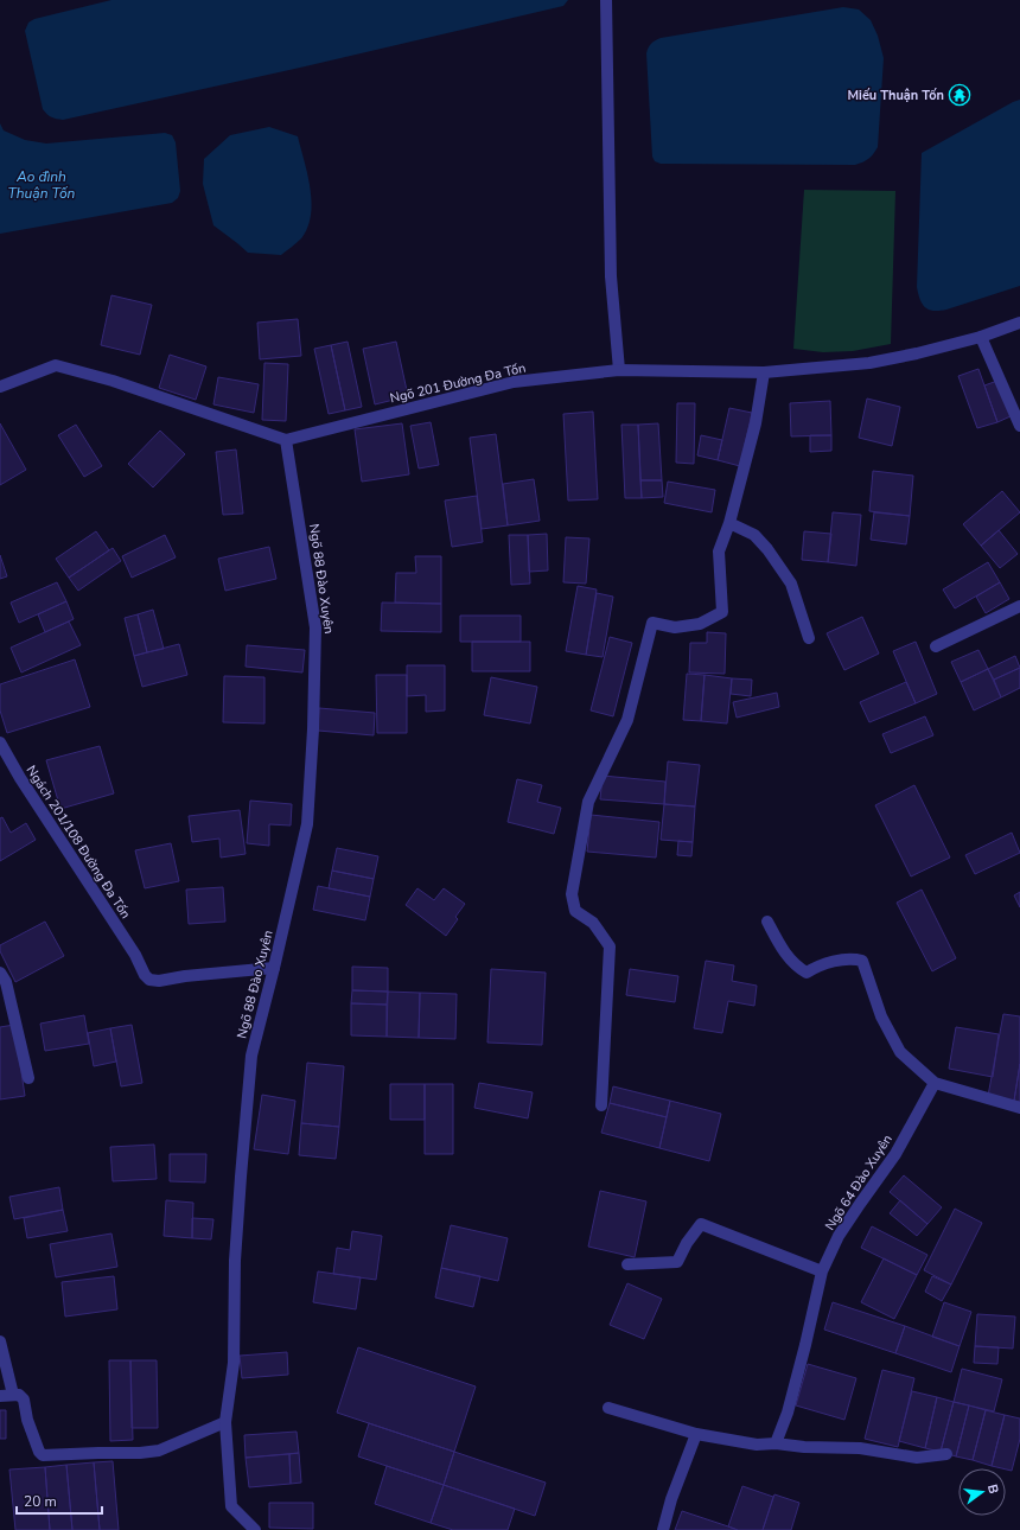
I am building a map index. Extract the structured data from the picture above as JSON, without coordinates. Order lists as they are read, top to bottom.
{
  "streets": {
    "street": [
      "Ngõ 201 Đường Đa Tốn",
      "Ngõ 88 Đào Xuyên",
      "Ngách 201/108 Đường Đa Tốn",
      "Ngõ 64 Đào Xuyên"
    ]
  },
  "crossings": [
    ["Ngõ 201 Đường Đa Tốn", "Ngõ 88 Đào Xuyên"],
    ["Ngõ 88 Đào Xuyên", "Ngách 201/108 Đường Đa Tốn"]
  ],
  "water": ["Ao đình Thuận Tốn"],
  "places": {
    "temple": ["Miếu Thuận Tốn"]
  },
  "scale_bar": "20 m",
  "north": "right"
}
